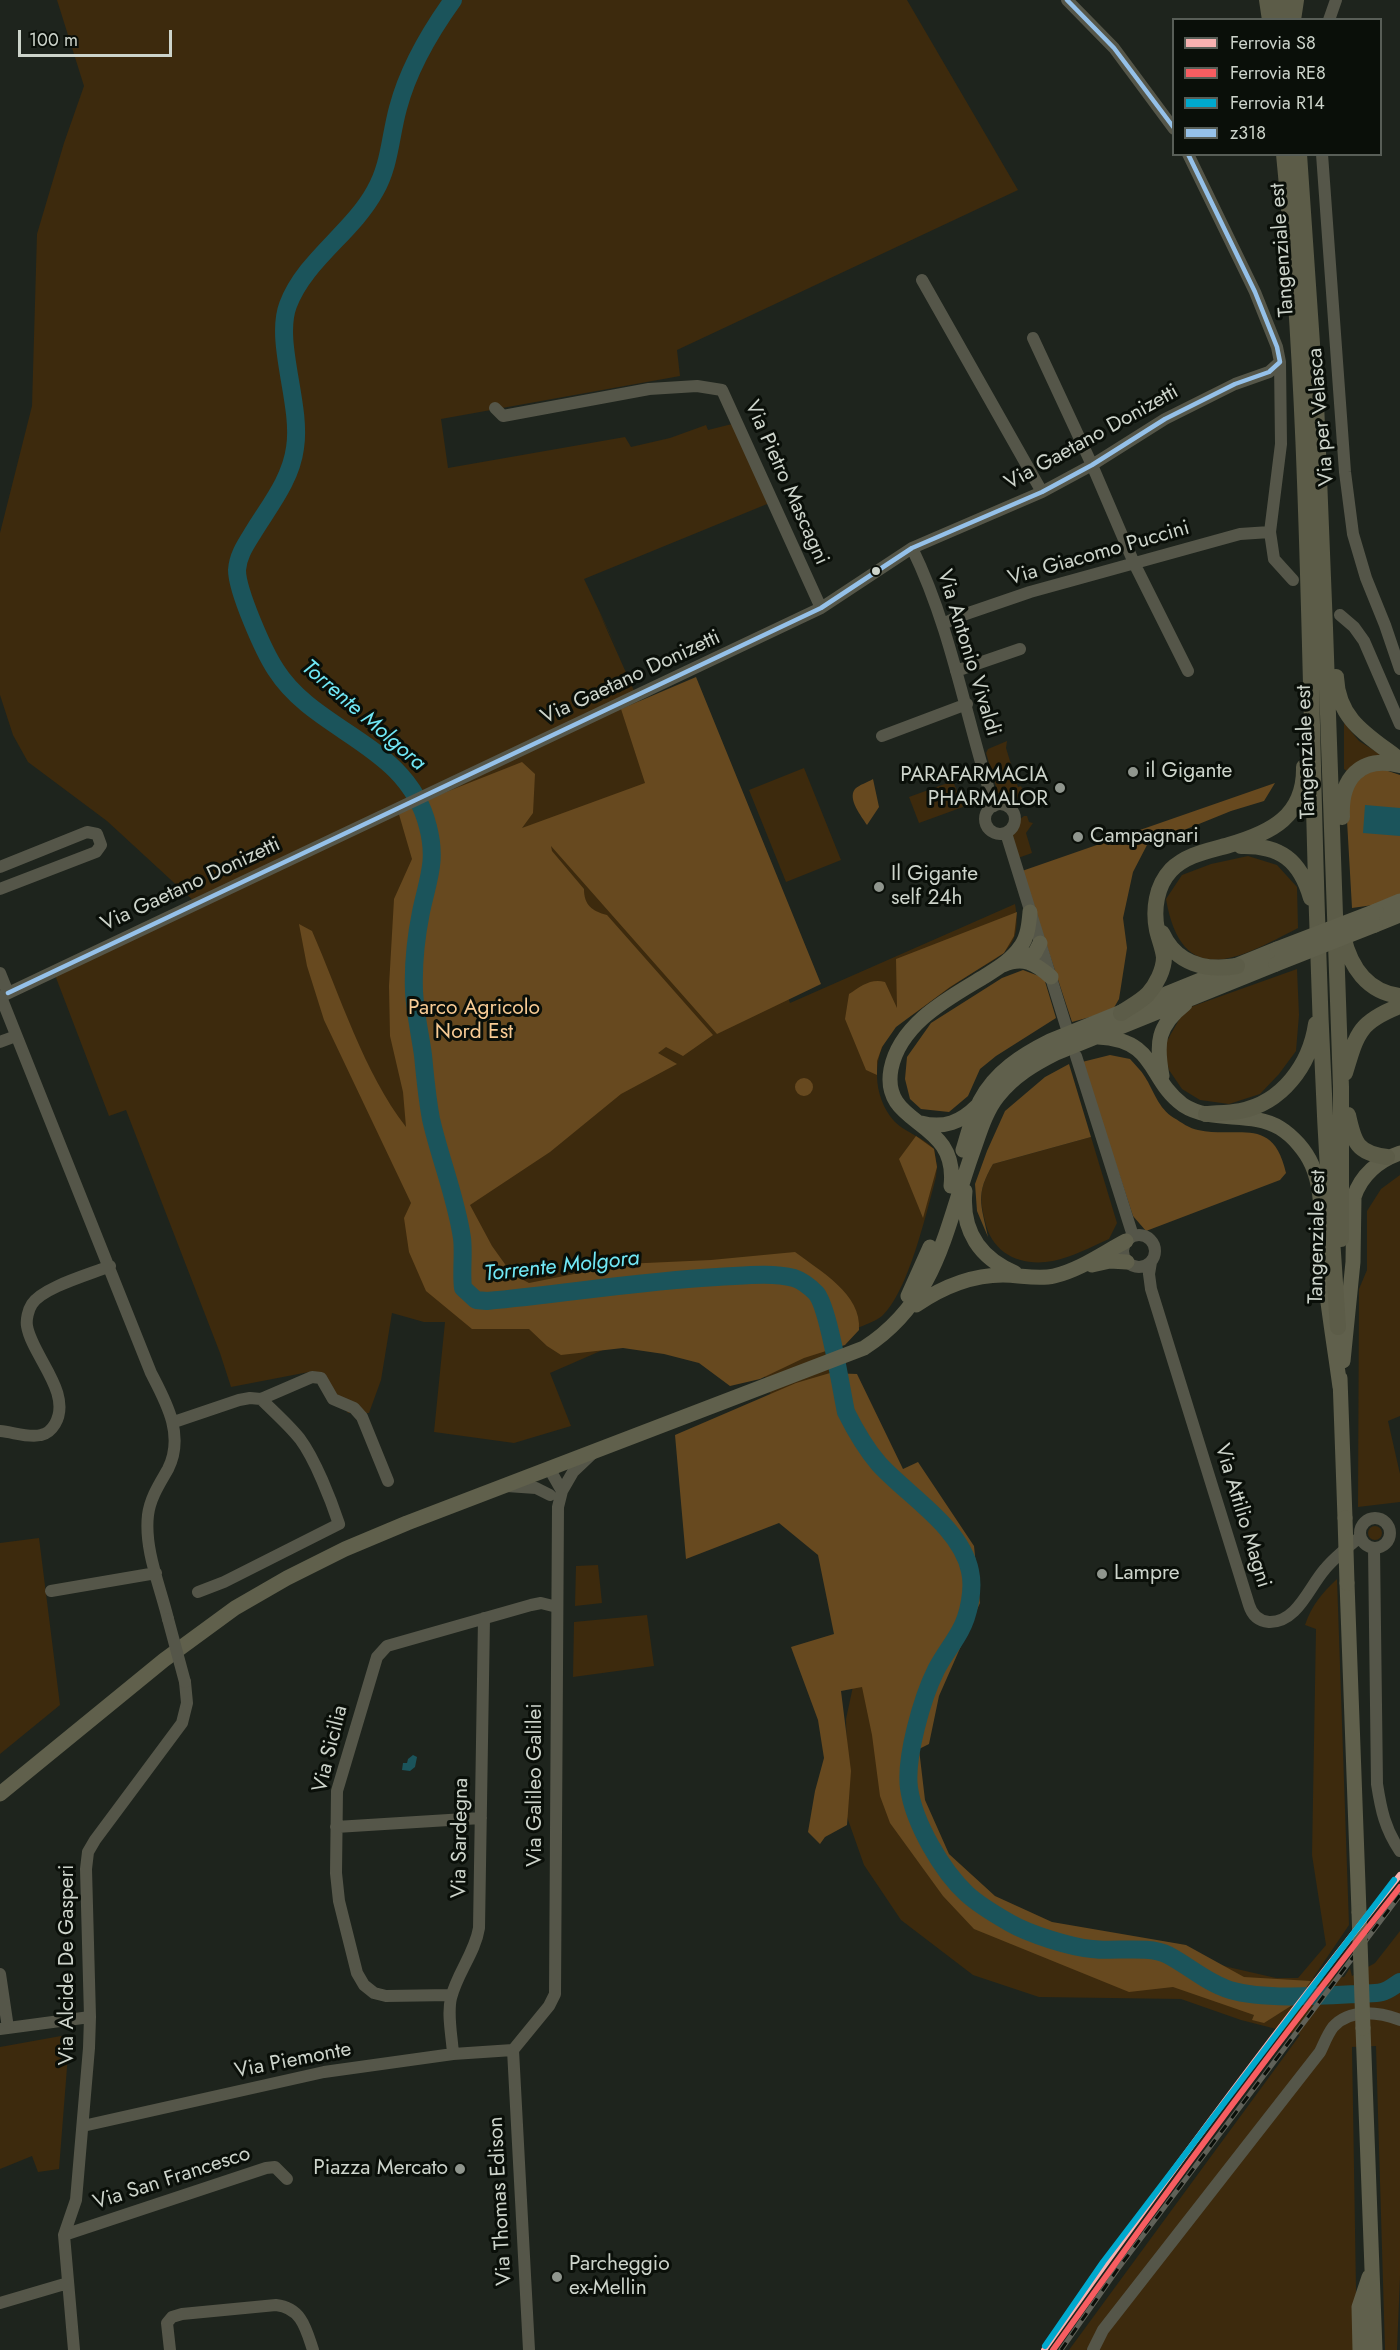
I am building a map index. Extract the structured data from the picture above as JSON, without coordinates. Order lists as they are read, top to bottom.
{
  "streets": {
    "highway": ["Tangenziale est"],
    "street": [
      "Via per Velasca",
      "Via Gaetano Donizetti",
      "Via Pietro Mascagni",
      "Via Giacomo Puccini",
      "Via Antonio Vivaldi",
      "Via Attilio Magni",
      "Via Sicilia",
      "Via Galileo Galilei",
      "Via Sardegna",
      "Via Alcide De Gasperi",
      "Via Piemonte",
      "Via San Francesco",
      "Via Thomas Edison"
    ]
  },
  "crossings": [
    ["Via Gaetano Donizetti", "Via Pietro Mascagni"],
    ["Via Gaetano Donizetti", "Via Antonio Vivaldi"],
    ["Via Giacomo Puccini", "Via Antonio Vivaldi"],
    ["Via Sicilia", "Via Galileo Galilei"],
    ["Via Sicilia", "Via Sardegna"],
    ["Via Galileo Galilei", "Via Piemonte"],
    ["Via Galileo Galilei", "Via Thomas Edison"],
    ["Via Sardegna", "Via Piemonte"],
    ["Via Alcide De Gasperi", "Via Piemonte"],
    ["Via Alcide De Gasperi", "Via San Francesco"],
    ["Via Piemonte", "Via Thomas Edison"]
  ],
  "water": ["Torrente Molgora"],
  "parks": ["Parco Agricolo Nord Est"],
  "places": [
    "il Gigante",
    "PARAFARMACIA PHARMALOR",
    "Campagnari",
    "Il Gigante self 24h",
    "Lampre",
    "Piazza Mercato",
    "Parcheggio ex-Mellin"
  ],
  "lines": [
    "transit line z318",
    "rail line S8",
    "rail line R14",
    "rail line RE8"
  ],
  "legend": [
    "Ferrovia S8",
    "Ferrovia RE8",
    "Ferrovia R14",
    "z318"
  ],
  "scale_bar": "100 m"
}
